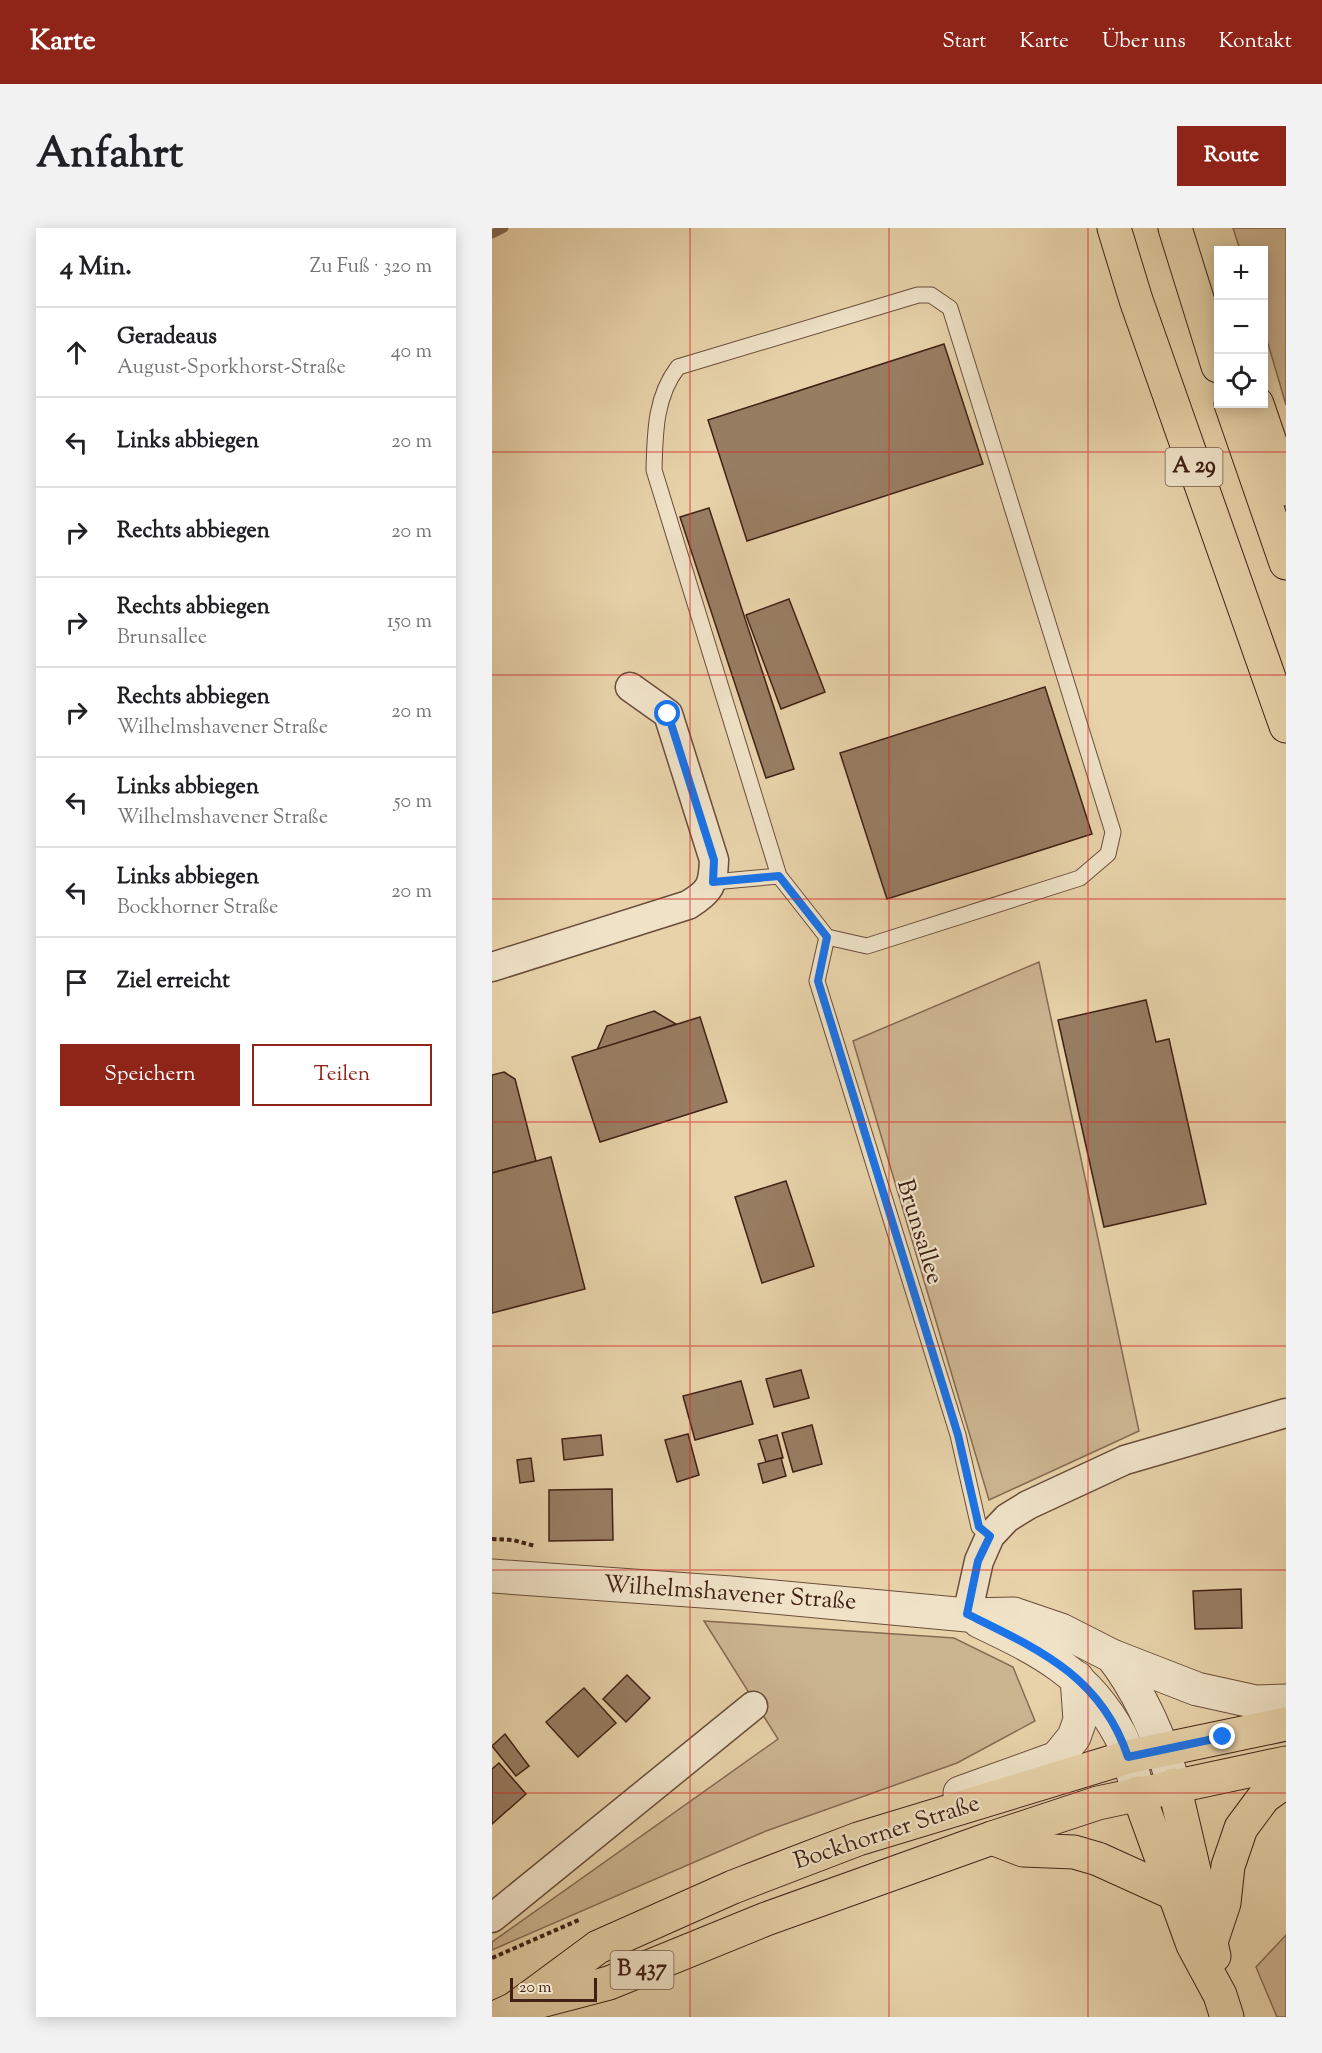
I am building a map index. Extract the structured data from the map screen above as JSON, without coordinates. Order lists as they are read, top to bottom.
{
  "streets": {
    "main road": ["A 29", "Bockhorner Straße", "B 437"],
    "street": ["Wilhelmshavener Straße"],
    "lane": ["Brunsallee"]
  },
  "crossings": [
    ["Wilhelmshavener Straße", "Bockhorner Straße"]
  ],
  "scale_bar": "20 m",
  "page": {
    "header": "Karte",
    "nav": [
      "Start",
      "Karte",
      "Über uns",
      "Kontakt"
    ],
    "title": "Anfahrt",
    "buttons": [
      "Route",
      ["Speichern", "Teilen"]
    ],
    "heading": ["4 Min.", "Zu Fuß · 320 m"],
    "map_buttons": ["+", "−"],
    "list": [
      ["Geradeaus", "August-Sporkhorst-Straße", "40 m"],
      ["Links abbiegen", "20 m"],
      ["Rechts abbiegen", "20 m"],
      ["Rechts abbiegen", "Brunsallee", "150 m"],
      ["Rechts abbiegen", "Wilhelmshavener Straße", "20 m"],
      ["Links abbiegen", "Wilhelmshavener Straße", "50 m"],
      ["Links abbiegen", "Bockhorner Straße", "20 m"],
      "Ziel erreicht"
    ],
    "scale": "20 m"
  }
}
